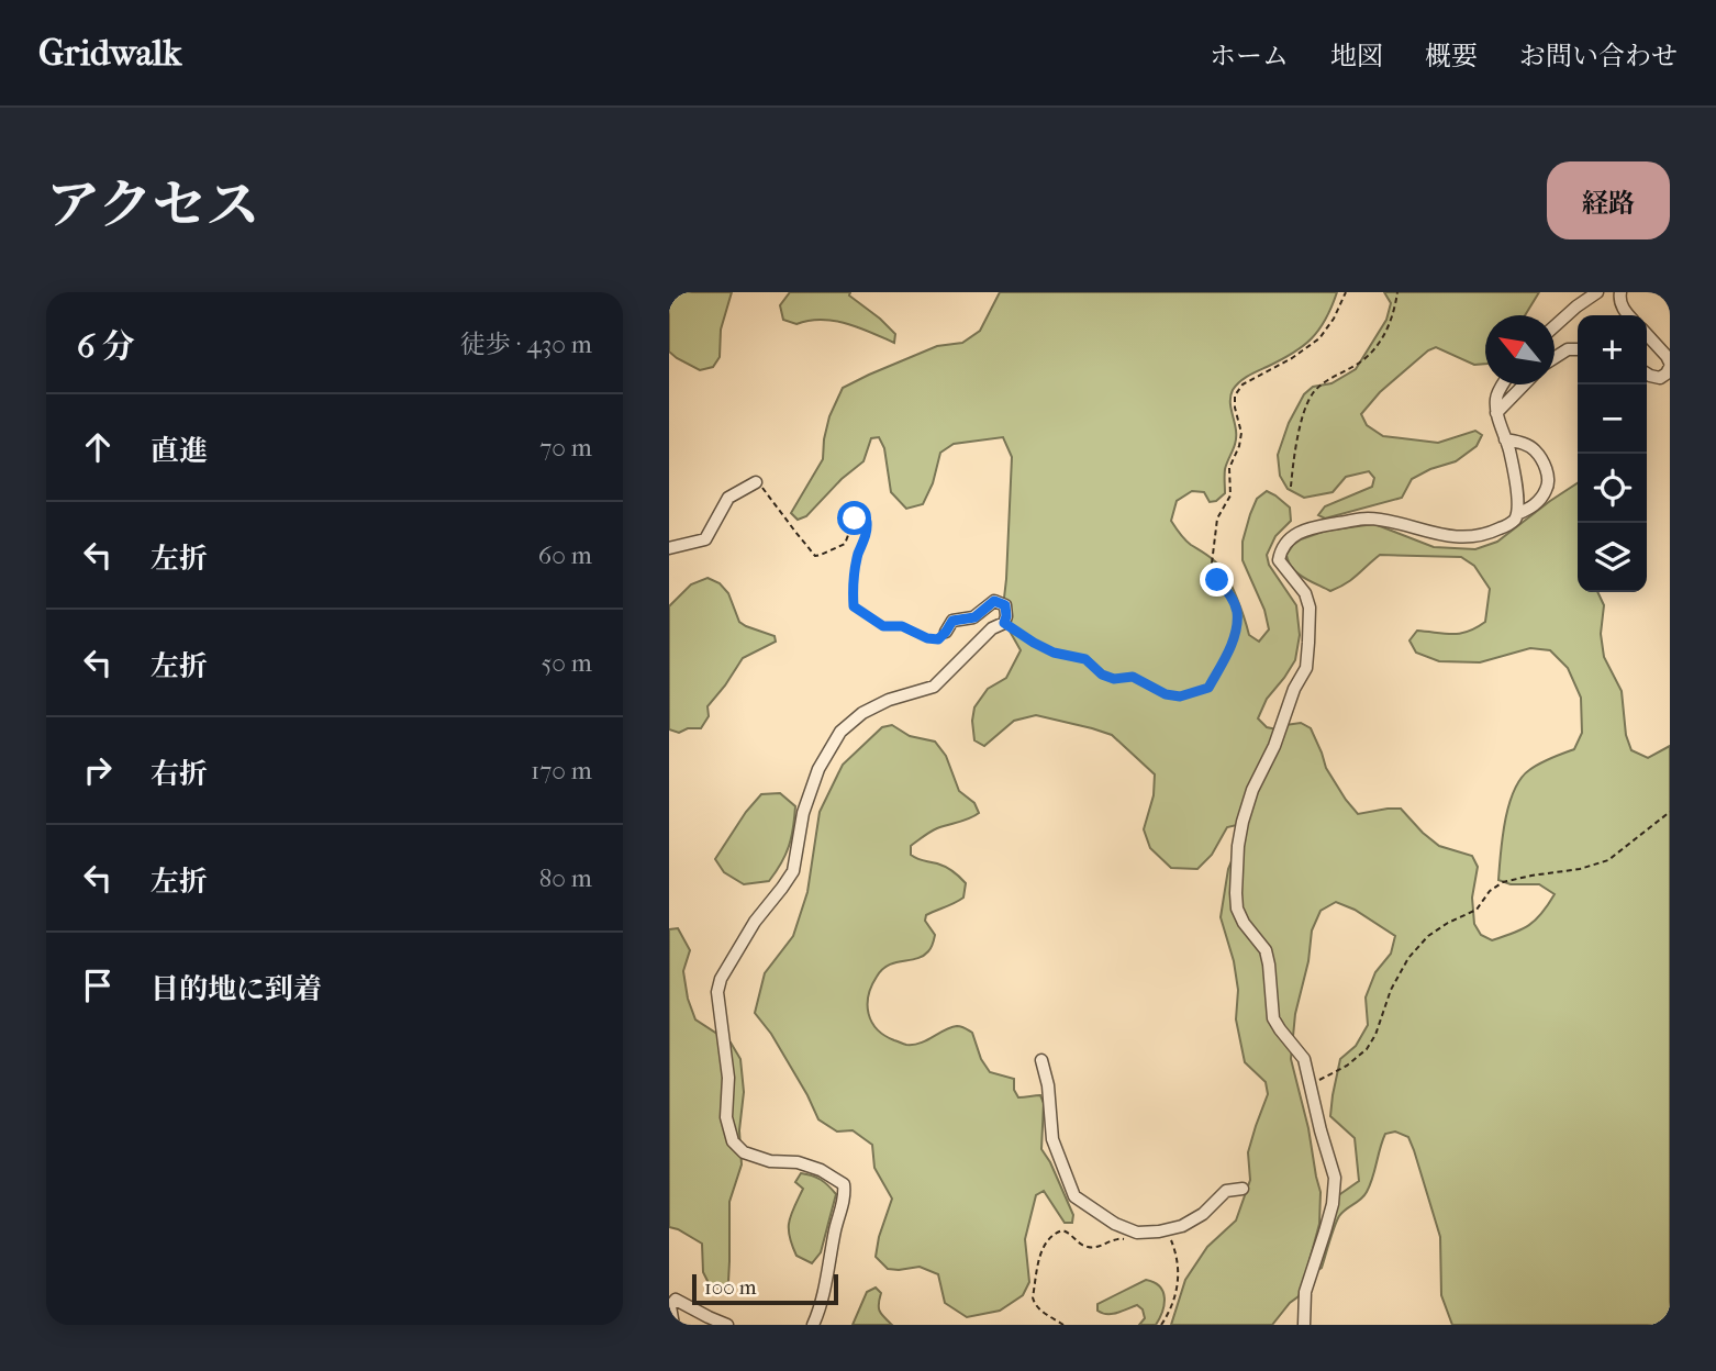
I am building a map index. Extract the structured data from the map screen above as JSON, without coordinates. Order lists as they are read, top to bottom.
{
  "scale_bar": "100 m",
  "north": "top left",
  "page": {
    "header": "Gridwalk",
    "nav": [
      "ホーム",
      "地図",
      "概要",
      "お問い合わせ"
    ],
    "title": "アクセス",
    "buttons": "経路",
    "heading": ["6 分", "徒歩 · 430 m"],
    "map_buttons": ["+", "−"],
    "list": [
      ["直進", "70 m"],
      ["左折", "60 m"],
      ["左折", "50 m"],
      ["右折", "170 m"],
      ["左折", "80 m"],
      "目的地に到着"
    ],
    "scale": "100 m"
  }
}
